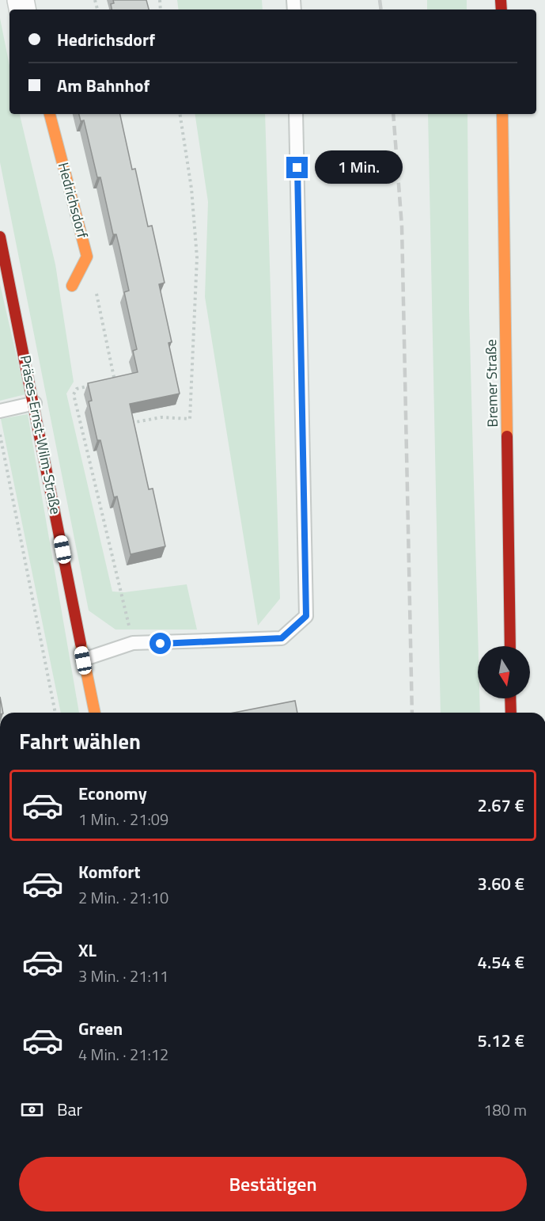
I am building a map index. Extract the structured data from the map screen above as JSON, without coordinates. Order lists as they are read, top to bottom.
{
  "streets": {
    "street": ["Hedrichsdorf", "Bremer Straße", "Präses-Ernst-Wilm-Straße"]
  },
  "north": "bottom",
  "page": {
    "banner": ["Hedrichsdorf", "Am Bahnhof"],
    "bubble": "1 Min.",
    "heading": "Fahrt wählen",
    "list": [
      {
        "name": "Economy",
        "note": "1 Min. · 21:09",
        "value": "2.67 €"
      },
      {
        "name": "Komfort",
        "note": "2 Min. · 21:10",
        "value": "3.60 €"
      },
      {
        "name": "XL",
        "note": "3 Min. · 21:11",
        "value": "4.54 €"
      },
      {
        "name": "Green",
        "note": "4 Min. · 21:12",
        "value": "5.12 €"
      }
    ],
    "pay": ["Bar", "180 m"],
    "buttons": "Bestätigen"
  }
}
